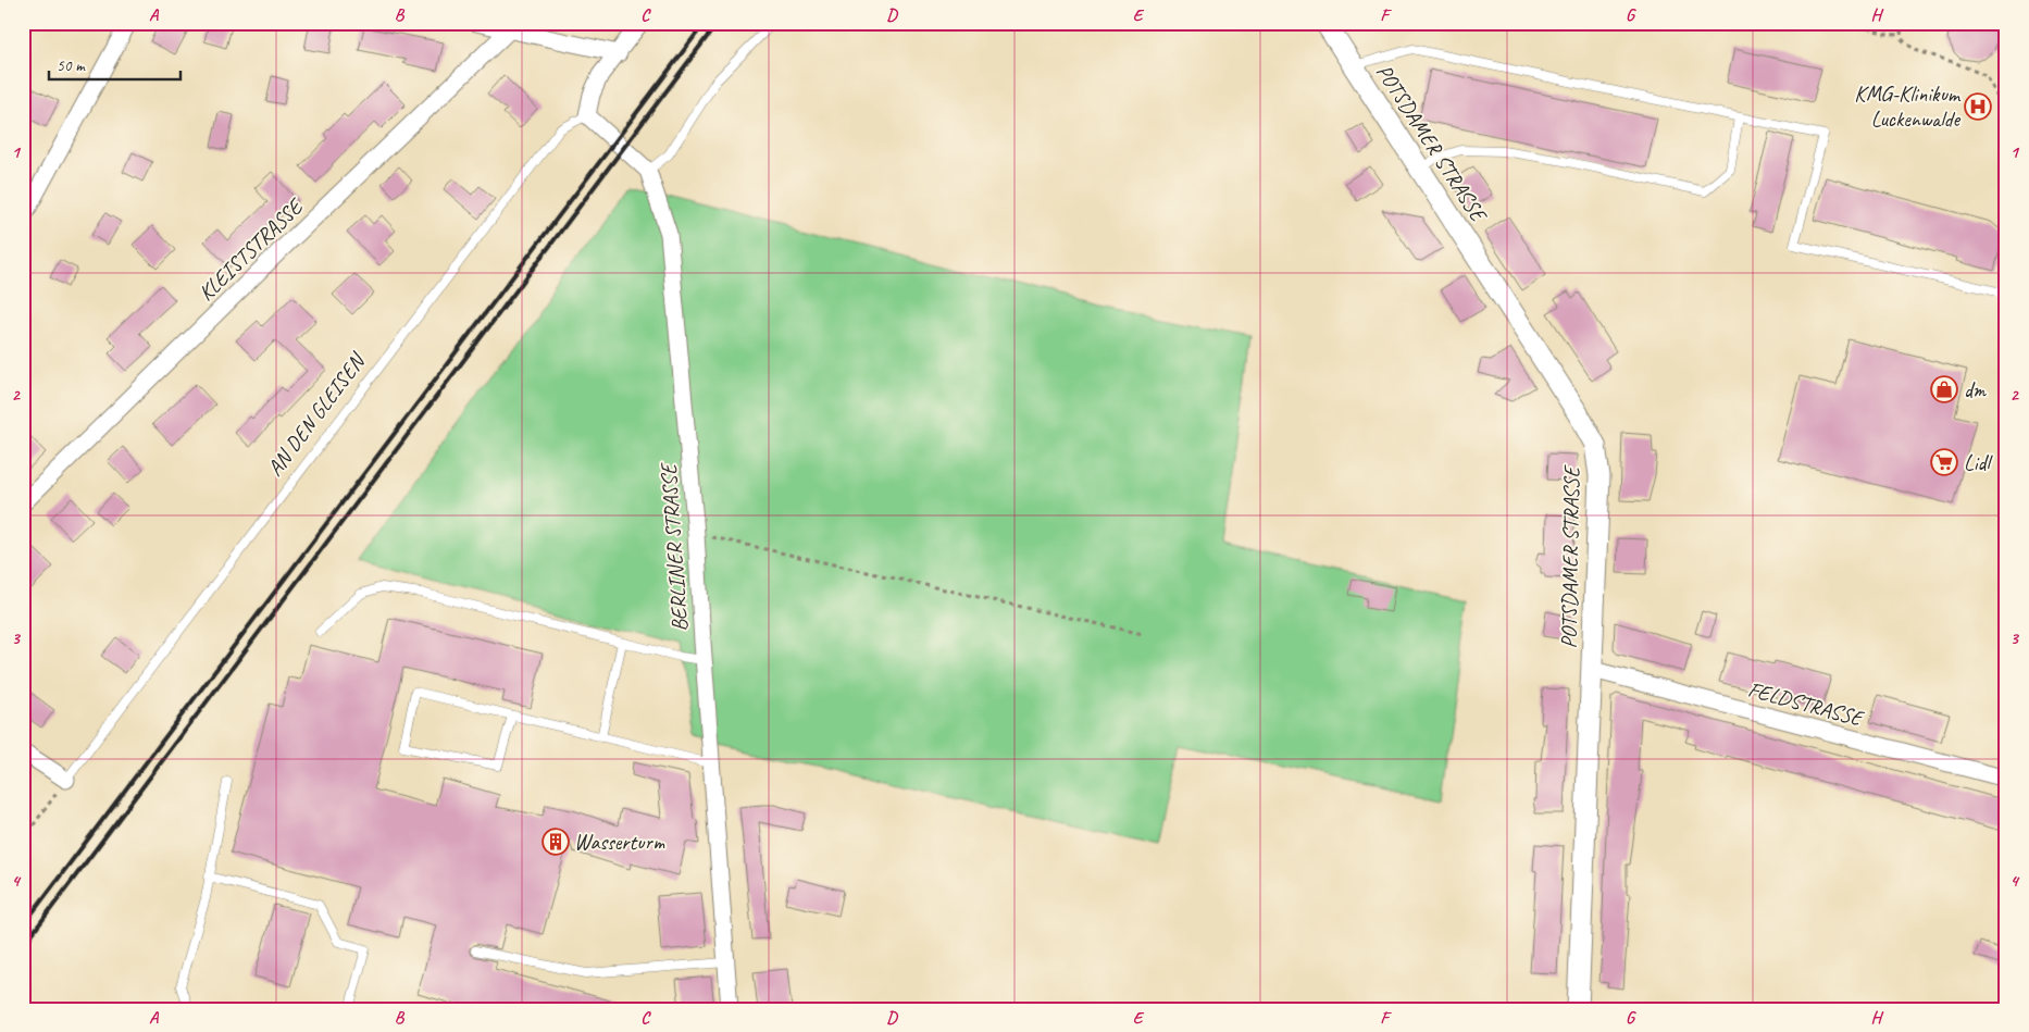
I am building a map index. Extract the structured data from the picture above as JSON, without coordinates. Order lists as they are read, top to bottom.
{
  "streets": {
    "street": [
      "POTSDAMER STRASSE",
      "KLEISTSTRASSE",
      "BERLINER STRASSE",
      "FELDSTRASSE"
    ],
    "lane": ["AN DEN GLEISEN"]
  },
  "crossings": [
    ["POTSDAMER STRASSE", "FELDSTRASSE"],
    ["AN DEN GLEISEN", "BERLINER STRASSE"]
  ],
  "places": {
    "hospital": ["KMG-Klinikum Luckenwalde"],
    "shop": ["dm"],
    "supermarket": ["Lidl"],
    "building": ["Wasserturm"]
  },
  "scale_bar": "50 m",
  "grid": {
    "columns": [
      "A",
      "B",
      "C",
      "D",
      "E",
      "F",
      "G",
      "H"
    ],
    "rows": [
      "1",
      "2",
      "3",
      "4"
    ]
  }
}
